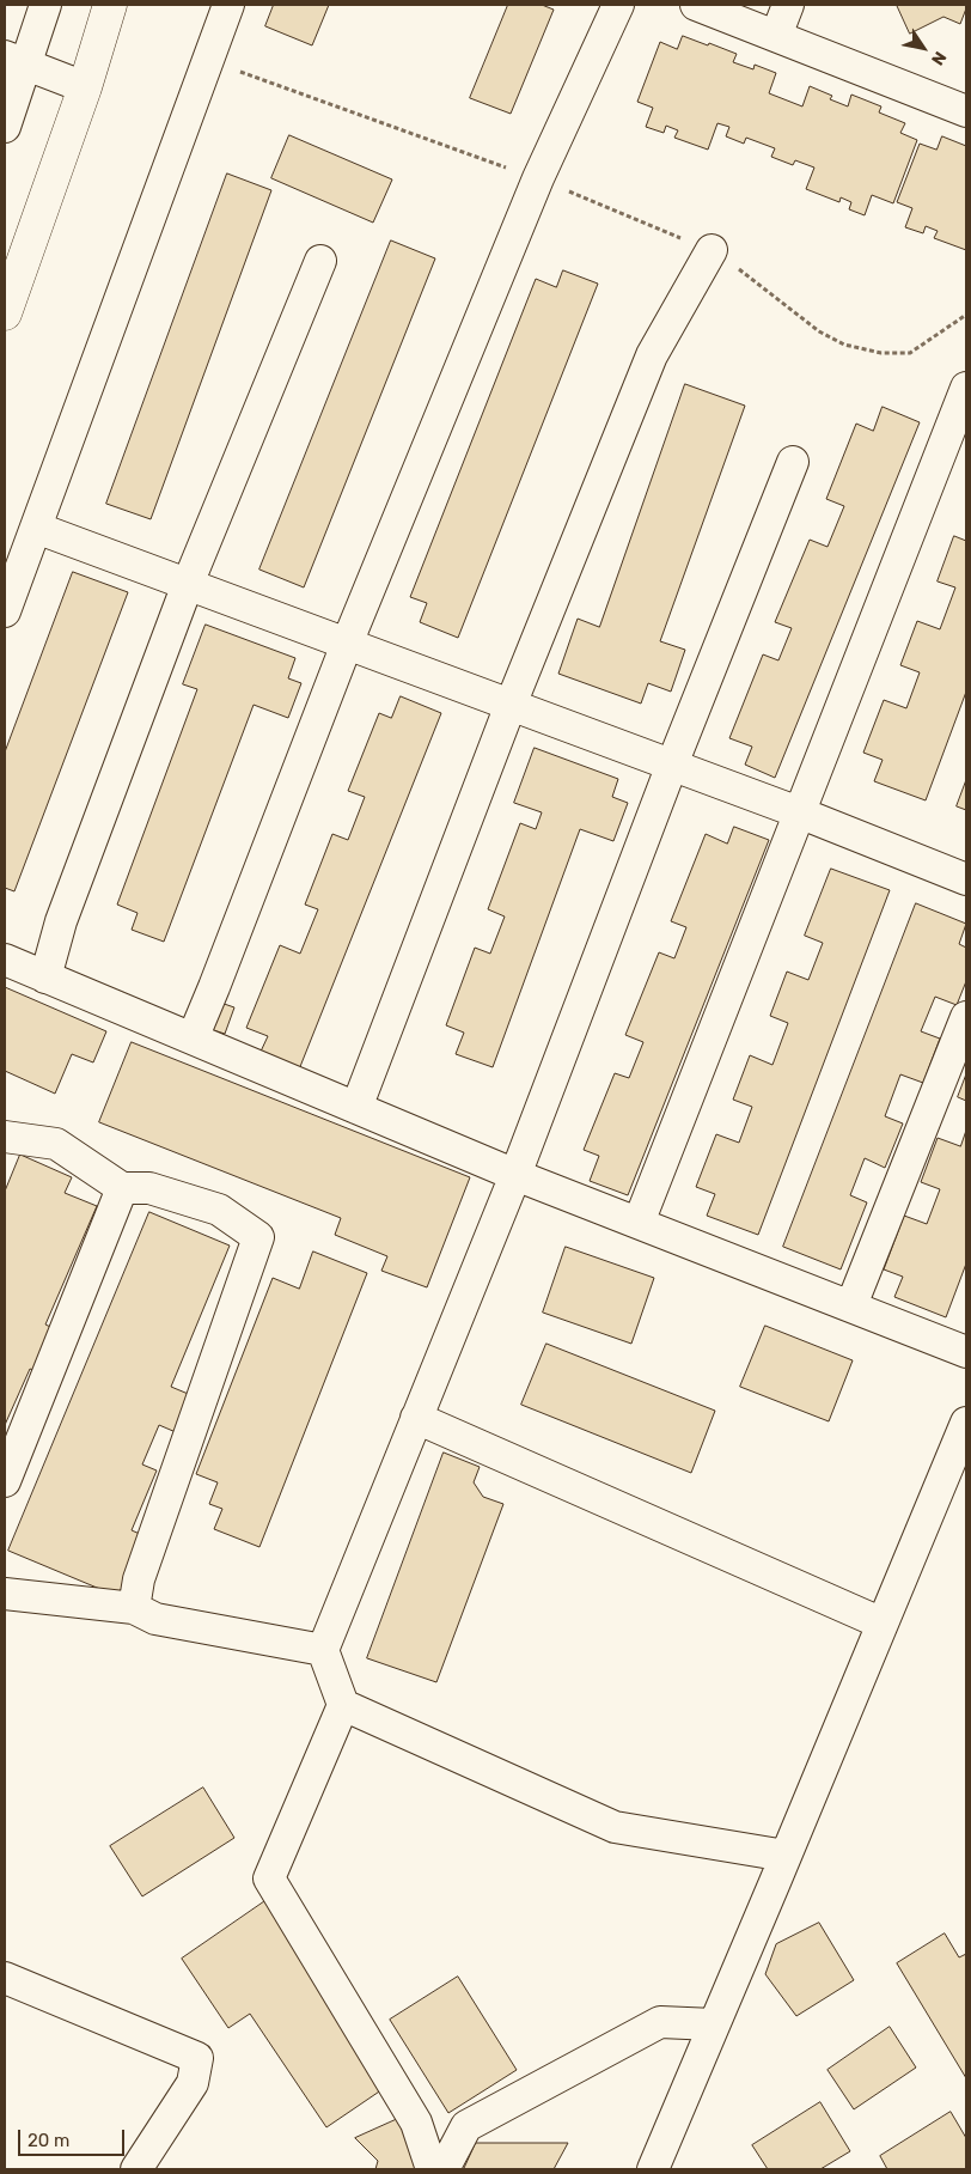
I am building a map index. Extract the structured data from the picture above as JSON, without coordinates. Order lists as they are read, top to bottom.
{
  "scale_bar": "20 m",
  "north": "bottom right"
}
